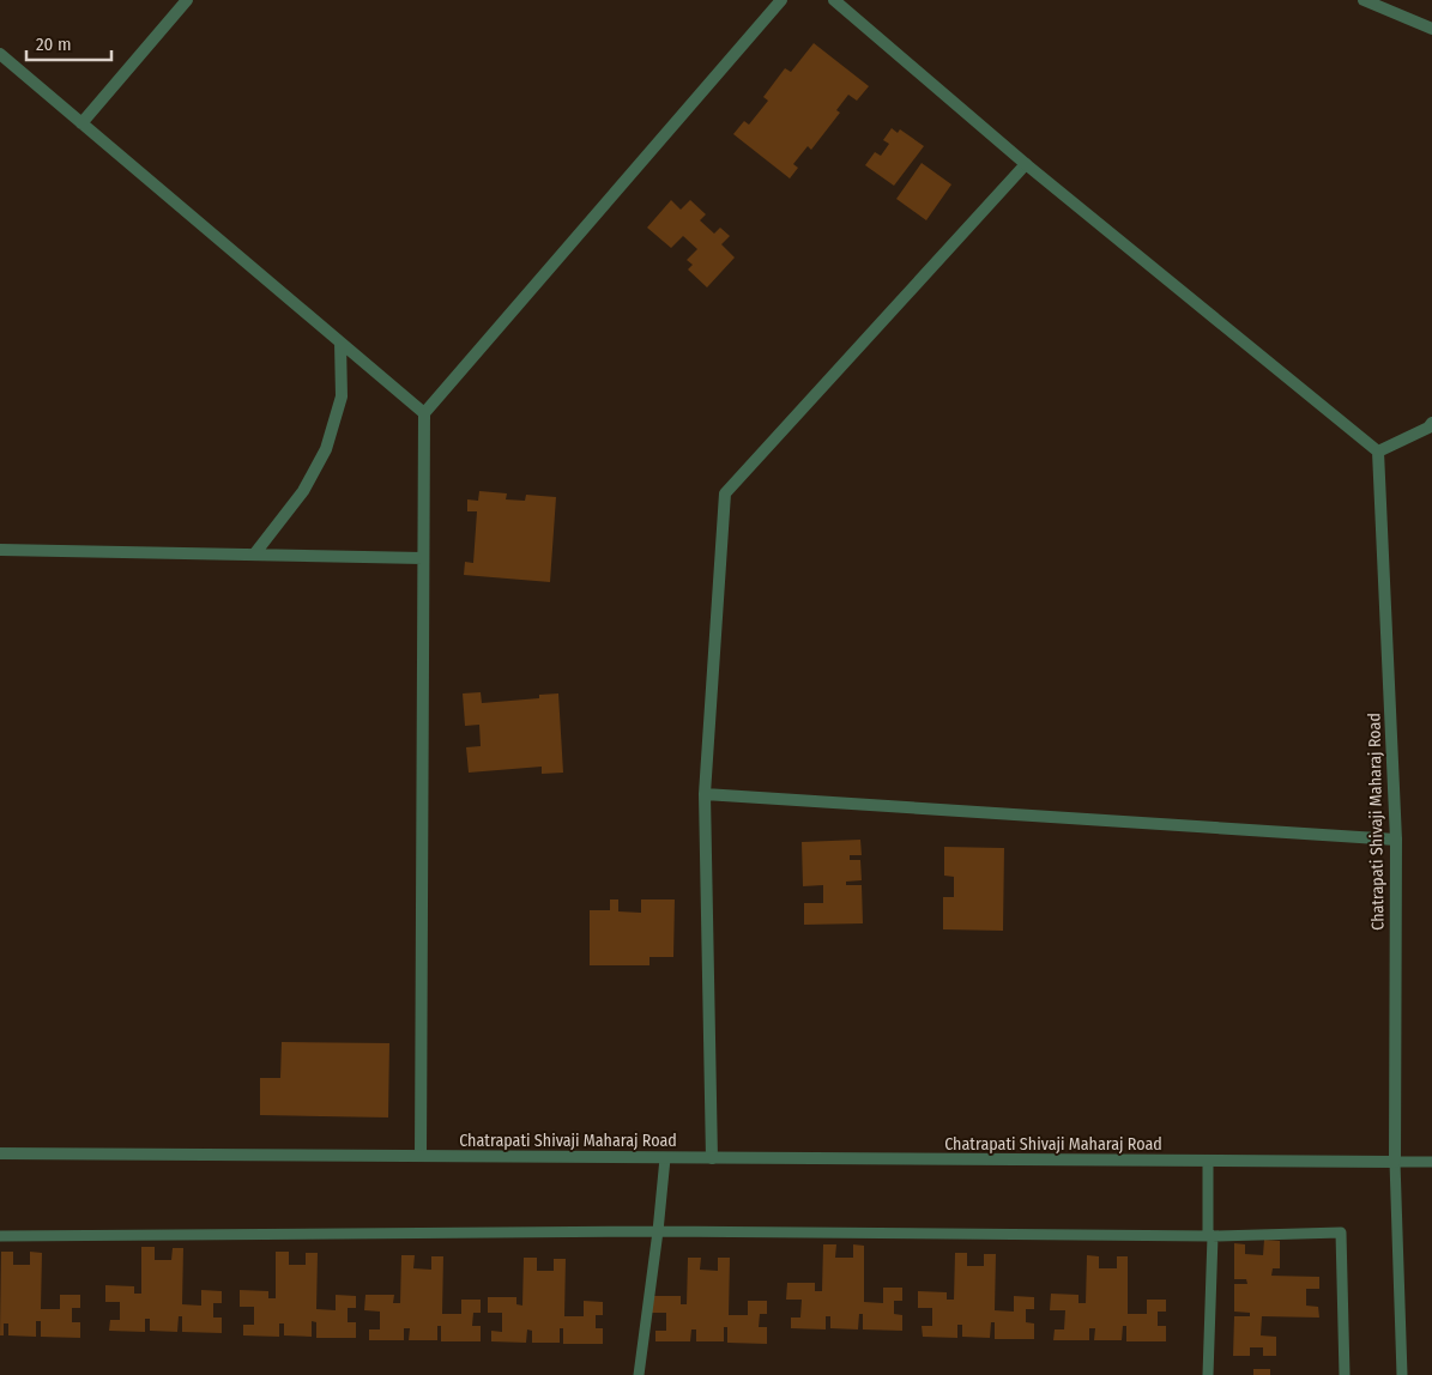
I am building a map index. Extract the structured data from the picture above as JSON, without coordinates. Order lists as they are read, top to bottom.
{
  "streets": {
    "street": ["Chatrapati Shivaji Maharaj Road"]
  },
  "scale_bar": "20 m"
}
